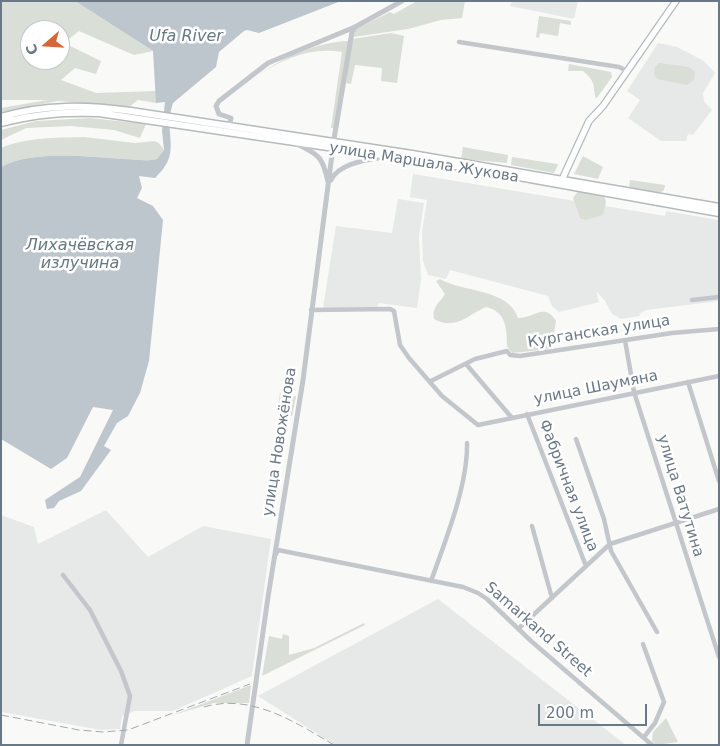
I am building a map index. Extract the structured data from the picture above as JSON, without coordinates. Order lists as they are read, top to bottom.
{
  "streets": {
    "main road": ["улица Маршала Жукова"],
    "street": [
      "Курганская улица",
      "улица Шаумяна",
      "улица Новожёнова",
      "Фабричная улица",
      "улица Ватутина",
      "Samarkand Street"
    ]
  },
  "crossings": [
    ["улица Маршала Жукова", "улица Новожёнова"],
    ["Курганская улица", "улица Шаумяна"],
    ["Курганская улица", "улица Ватутина"],
    ["улица Шаумяна", "Фабричная улица"],
    ["улица Шаумяна", "улица Ватутина"],
    ["улица Новожёнова", "Samarkand Street"]
  ],
  "water": ["Ufa River", "Лихачёвская излучина"],
  "scale_bar": "200 m",
  "north": "left"
}
